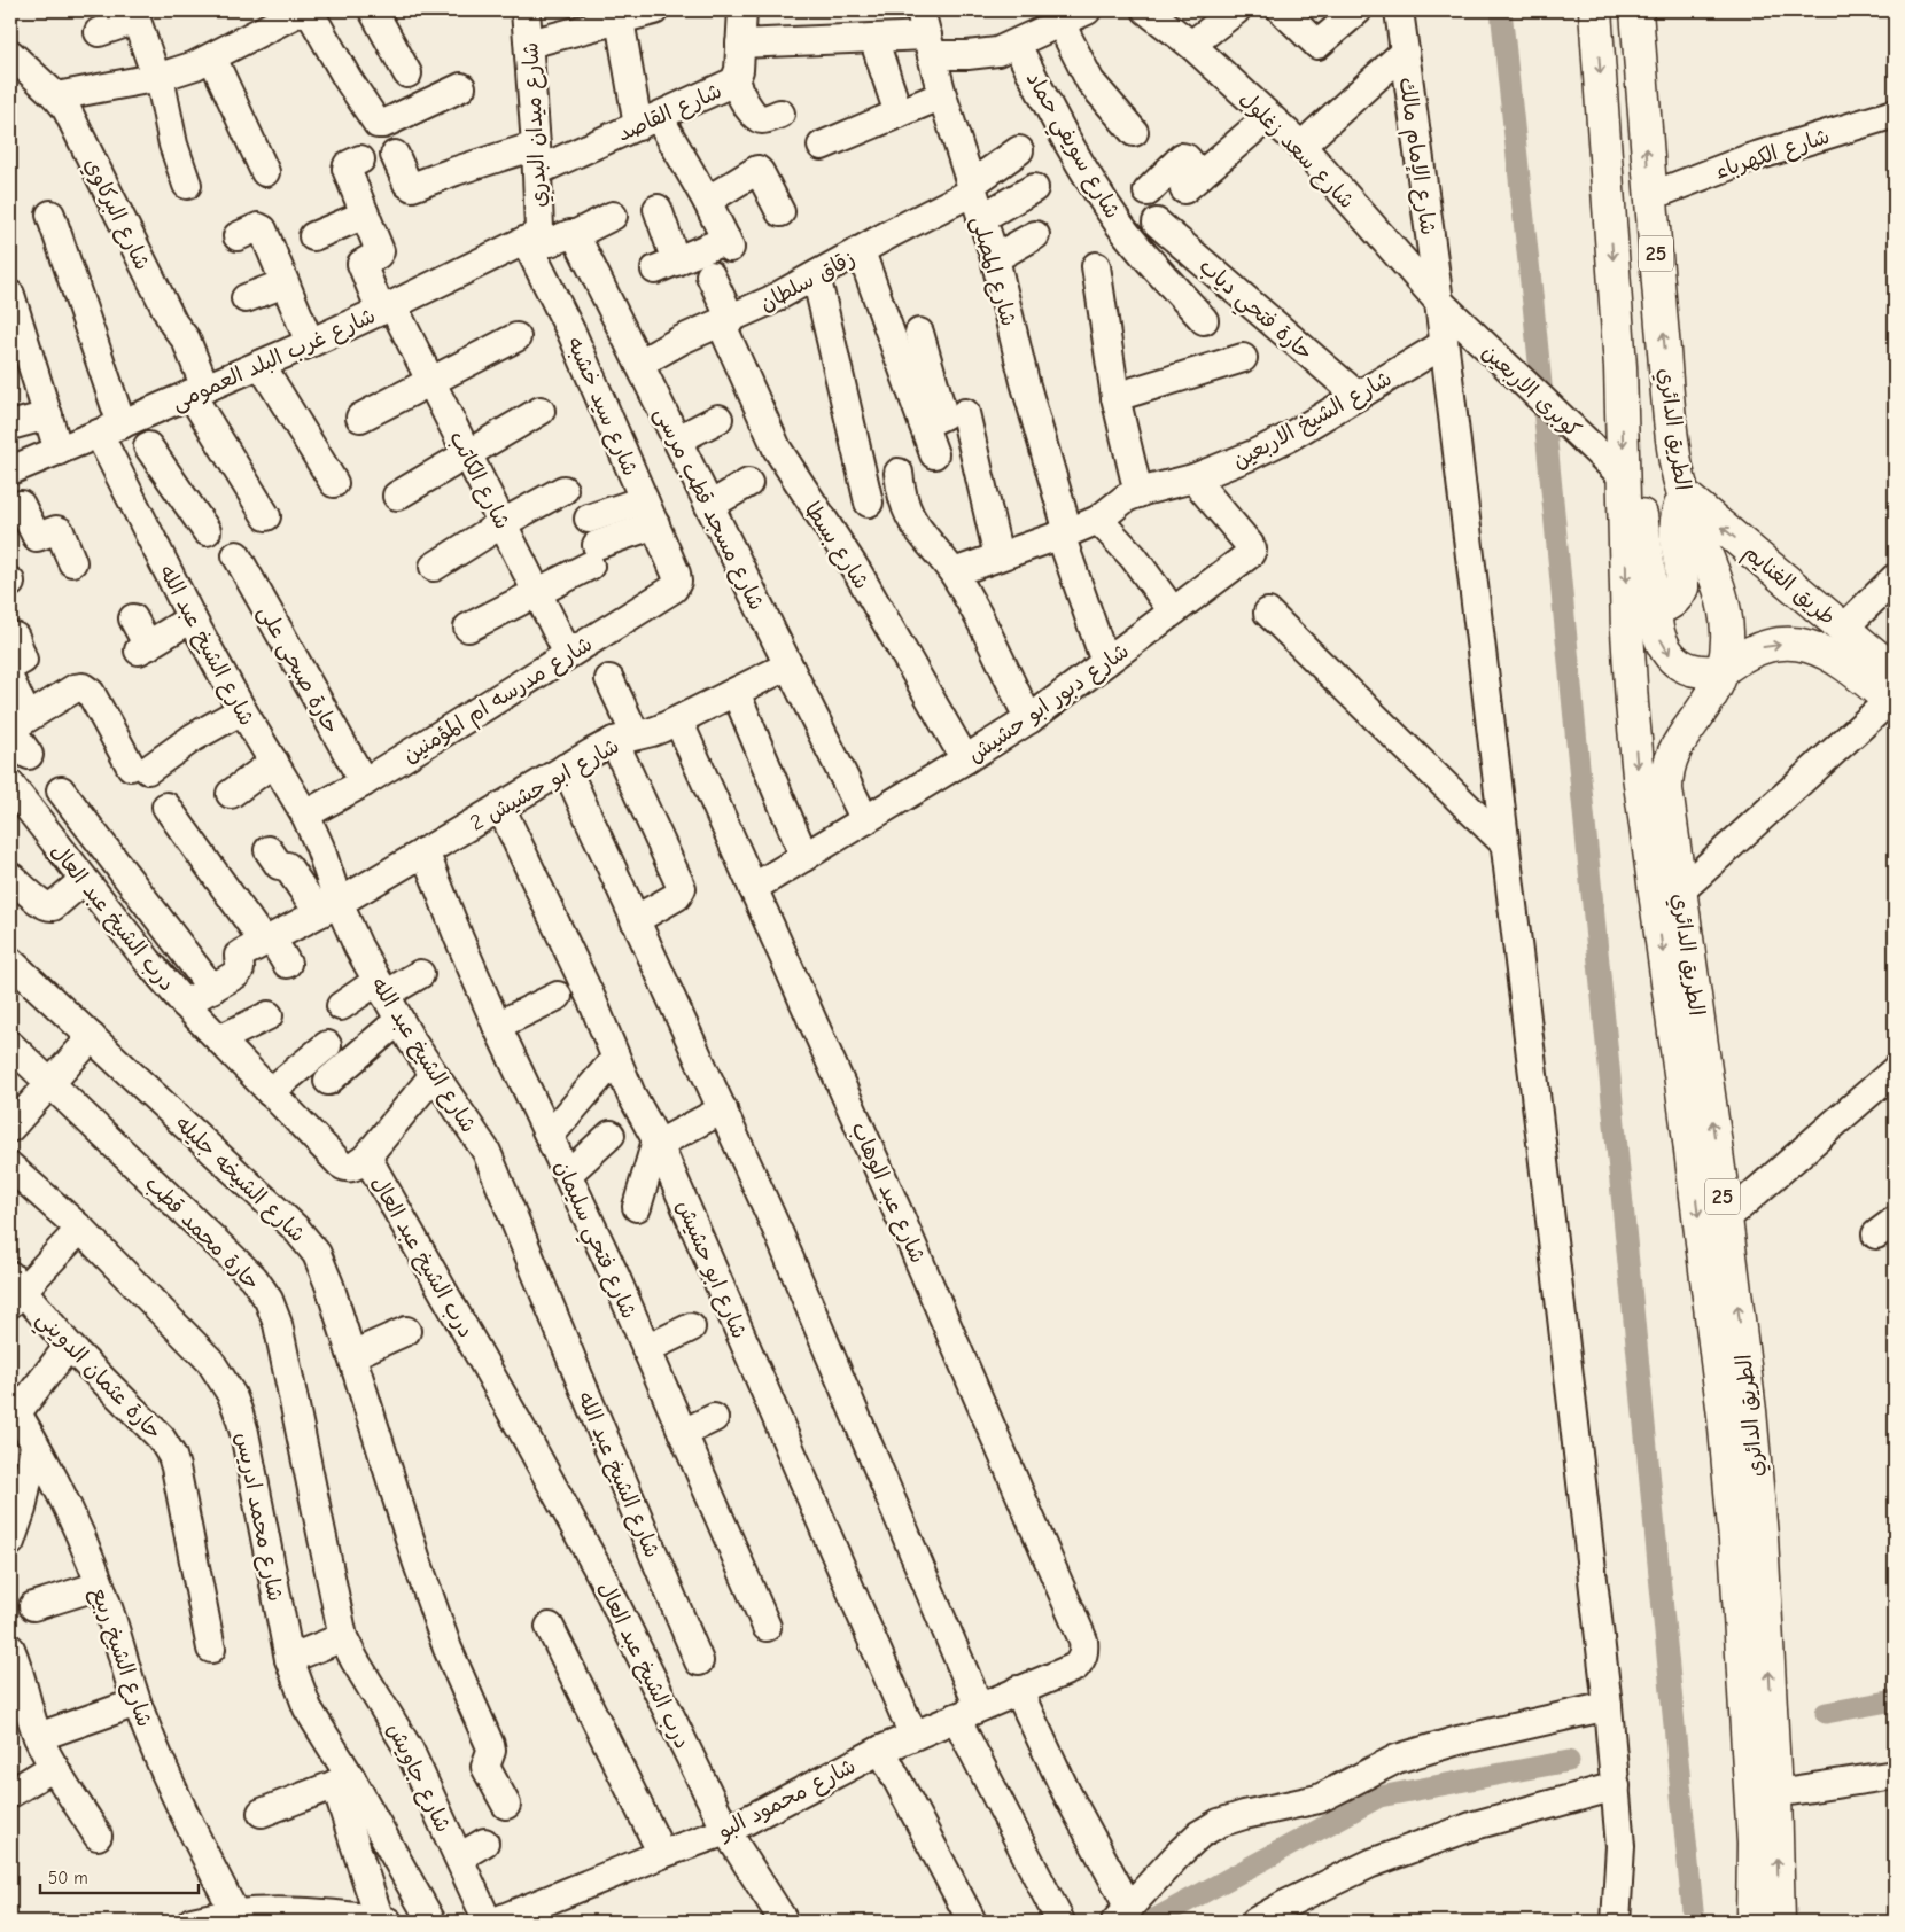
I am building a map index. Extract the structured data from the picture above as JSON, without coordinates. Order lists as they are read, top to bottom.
{
  "streets": {
    "main road": ["25", "الطريق الدائري", "طريق الغنايم"],
    "street": [
      "شارع القاصد",
      "شارع ميدان البدري",
      "شارع سويفي حماد",
      "شارع سعد زغلول",
      "شارع الكهرباء",
      "شارع الإمام مالك",
      "شارع البركاوي",
      "شارع المصلى",
      "زقاق سلطان",
      "حارة فتحي دياب",
      "شارع غرب البلد العمومى",
      "كوبرى الاربعين",
      "شارع سيد خشبه",
      "شارع الشيخ الاربعين",
      "شارع الكاتب",
      "شارع مسجد قطب مرسى",
      "شارع بسطا",
      "شارع الشيخ عبد الله",
      "حارة صبحى على",
      "شارع مدرسه ام المؤمنين",
      "شارع دبور ابو حشيش",
      "شارع ابو حشيش 2",
      "درب الشيخ عبد العال",
      "شارع الشيخه جليله",
      "شارع عبد الوهاب",
      "حارة محمد قطب",
      "شارع فتحي سليمان",
      "شارع ابو حشيش",
      "حارة عثمان الدويني",
      "شارع محمد ادريس",
      "شارع الشيخ ربيع",
      "شارع جاويش",
      "شارع محمود البو"
    ]
  },
  "crossings": [
    ["شارع القاصد", "شارع ميدان البدري"],
    ["شارع ميدان البدري", "شارع غرب البلد العمومى"],
    ["شارع ميدان البدري", "شارع سيد خشبه"],
    ["شارع سعد زغلول", "شارع الإمام مالك"],
    ["شارع سعد زغلول", "كوبرى الاربعين"],
    ["شارع الكهرباء", "الطريق الدائري"],
    ["شارع الإمام مالك", "كوبرى الاربعين"],
    ["شارع الإمام مالك", "شارع الشيخ الاربعين"],
    ["شارع البركاوي", "شارع غرب البلد العمومى"],
    ["شارع المصلى", "زقاق سلطان"],
    ["شارع المصلى", "شارع الشيخ الاربعين"],
    ["شارع المصلى", "شارع دبور ابو حشيش"],
    ["زقاق سلطان", "شارع مسجد قطب مرسى"],
    ["زقاق سلطان", "شارع بسطا"],
    ["حارة فتحي دياب", "شارع الشيخ الاربعين"],
    ["شارع غرب البلد العمومى", "شارع سيد خشبه"],
    ["شارع غرب البلد العمومى", "شارع الكاتب"],
    ["شارع غرب البلد العمومى", "شارع الشيخ عبد الله"],
    ["كوبرى الاربعين", "الطريق الدائري"],
    ["شارع سيد خشبه", "شارع مدرسه ام المؤمنين"],
    ["شارع الشيخ الاربعين", "شارع دبور ابو حشيش"],
    ["الطريق الدائري", "طريق الغنايم"],
    ["شارع الكاتب", "شارع مدرسه ام المؤمنين"],
    ["شارع مسجد قطب مرسى", "شارع دبور ابو حشيش"],
    ["شارع مسجد قطب مرسى", "شارع ابو حشيش 2"],
    ["شارع بسطا", "شارع دبور ابو حشيش"],
    ["شارع الشيخ عبد الله", "شارع مدرسه ام المؤمنين"],
    ["شارع الشيخ عبد الله", "شارع ابو حشيش 2"],
    ["حارة صبحى على", "شارع مدرسه ام المؤمنين"],
    ["شارع دبور ابو حشيش", "شارع عبد الوهاب"],
    ["شارع ابو حشيش 2", "شارع عبد الوهاب"],
    ["شارع ابو حشيش 2", "شارع فتحي سليمان"],
    ["شارع ابو حشيش 2", "شارع ابو حشيش"],
    ["درب الشيخ عبد العال", "شارع محمود البو"],
    ["شارع عبد الوهاب", "شارع محمود البو"],
    ["حارة محمد قطب", "شارع جاويش"],
    ["شارع ابو حشيش", "شارع محمود البو"]
  ],
  "scale_bar": "50 m"
}
